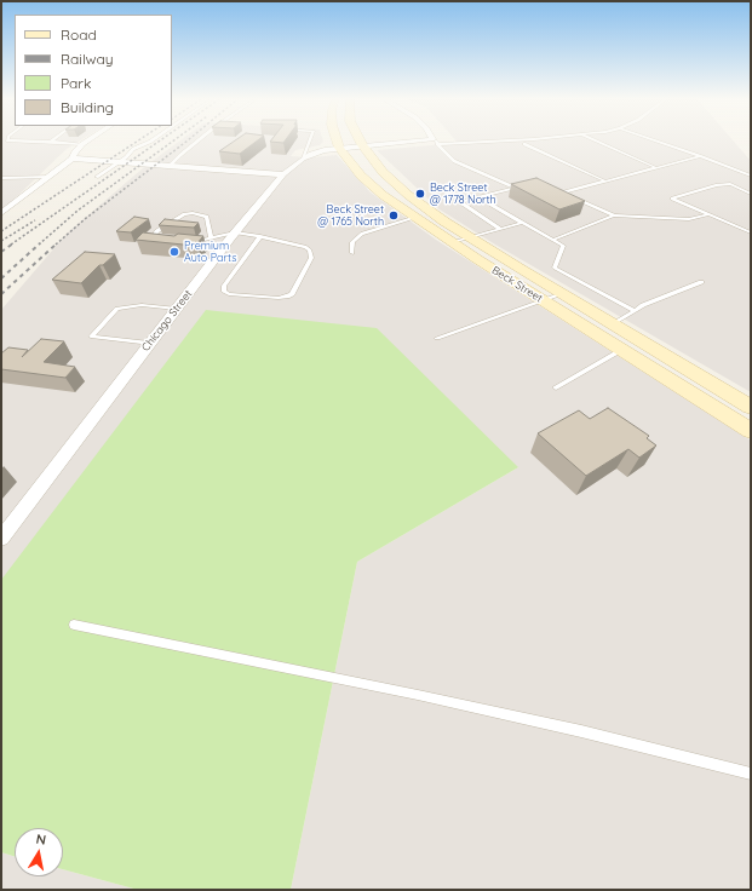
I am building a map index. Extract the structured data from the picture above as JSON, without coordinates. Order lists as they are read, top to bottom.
{
  "streets": {
    "main road": ["Beck Street"],
    "street": ["Chicago Street"]
  },
  "crossings": [
    ["Beck Street", "Chicago Street"]
  ],
  "places": ["Beck Street @ 1778 North", "Beck Street @ 1765 North", "Premium Auto Parts"],
  "legend": [
    "Road",
    "Railway",
    "Park",
    "Building"
  ],
  "north": "top"
}
